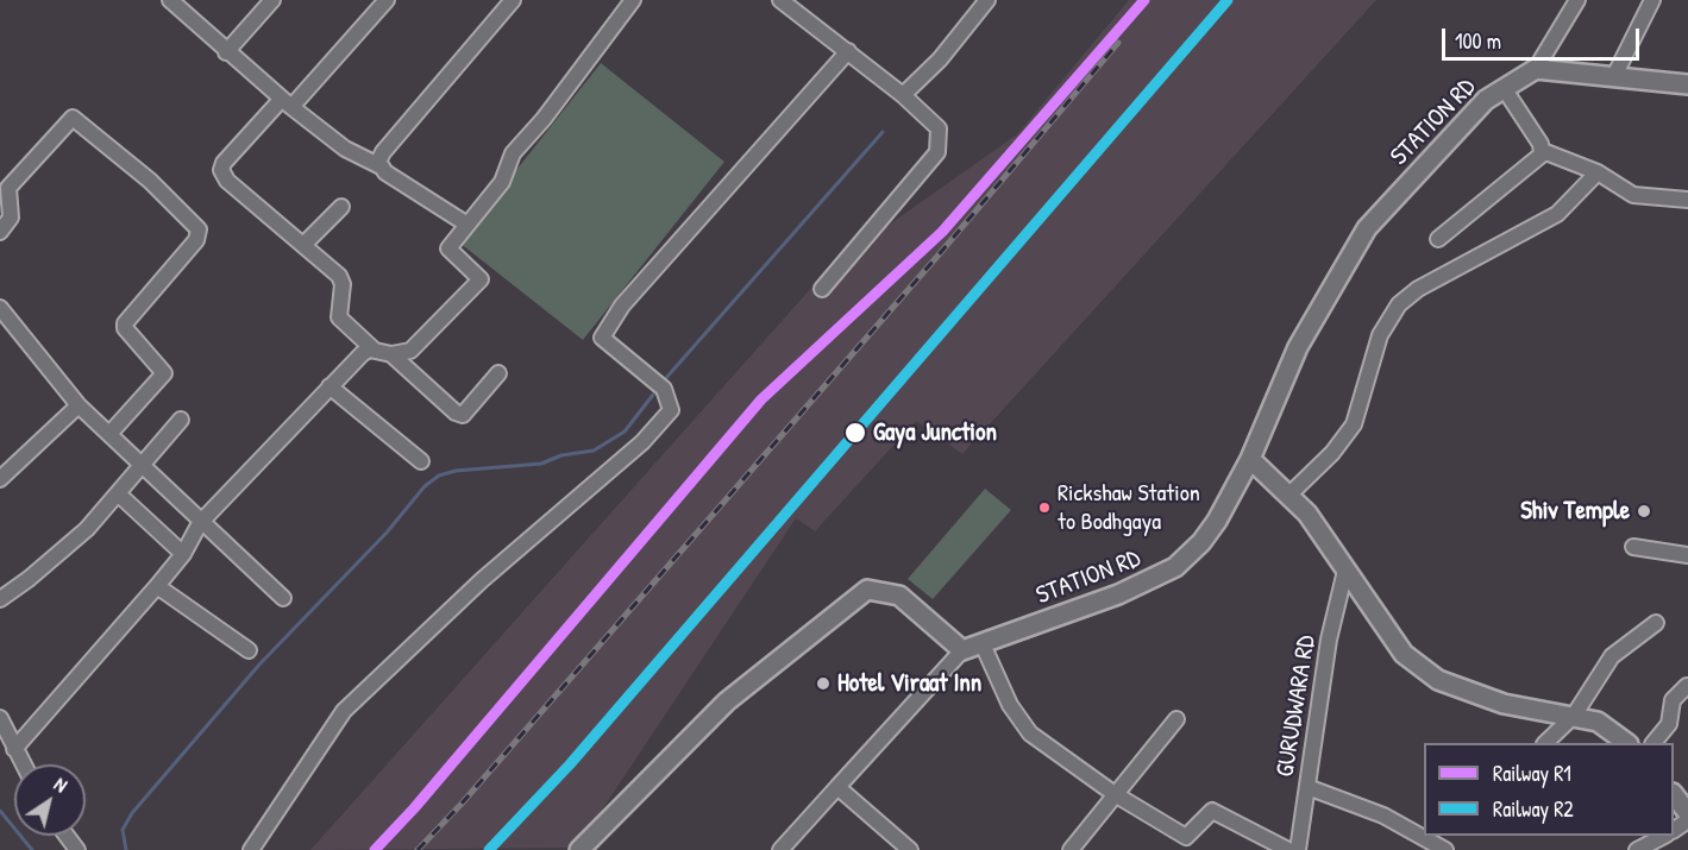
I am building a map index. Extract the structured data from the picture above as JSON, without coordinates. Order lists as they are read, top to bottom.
{
  "streets": {
    "street": ["STATION RD", "GURUDWARA RD"]
  },
  "places": [
    "Gaya Junction",
    "Rickshaw Station to Bodhgaya",
    "Shiv Temple",
    "Hotel Viraat Inn"
  ],
  "lines": ["rail line R1", "rail line R2"],
  "legend": ["Railway R1", "Railway R2"],
  "scale_bar": "100 m",
  "north": "top right"
}
